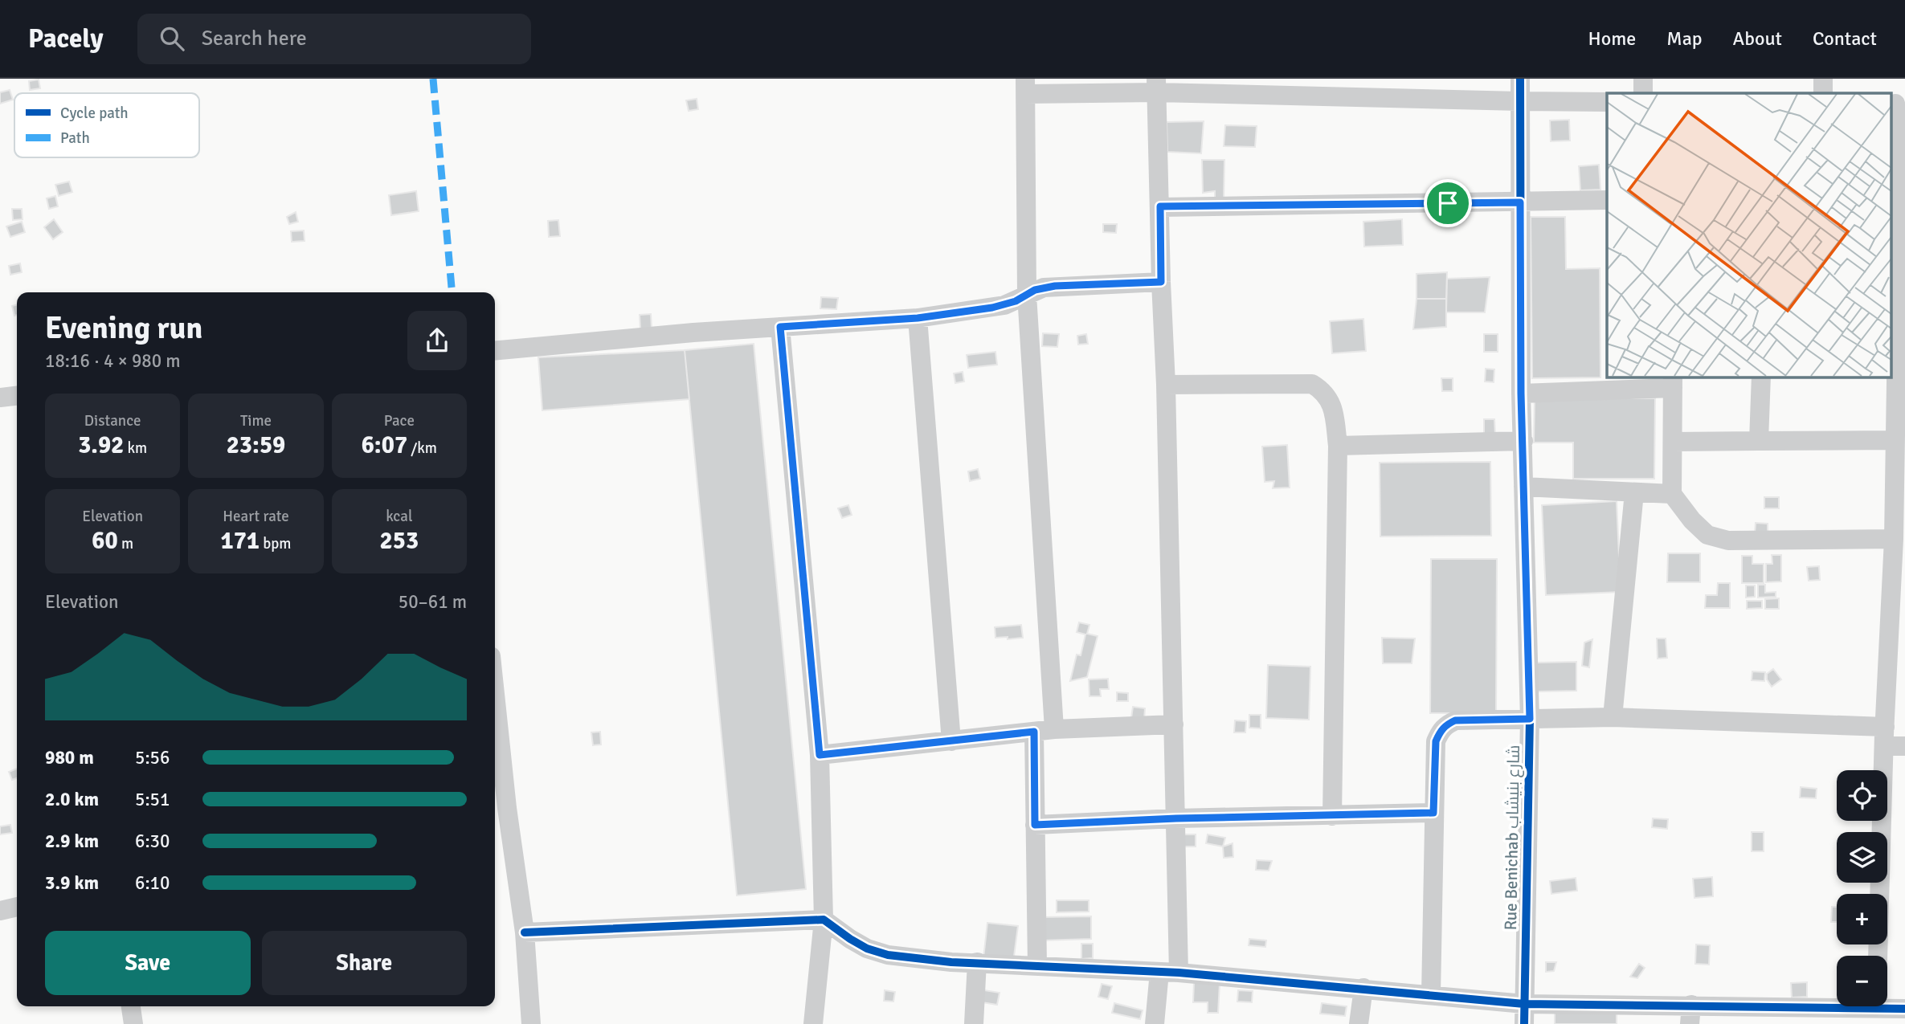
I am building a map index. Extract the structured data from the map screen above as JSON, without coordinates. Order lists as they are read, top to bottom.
{
  "streets": {
    "street": ["Rue Benichab شارع بنيشاب"]
  },
  "legend": ["Cycle path", "Path"],
  "page": {
    "header": "Pacely",
    "search": "Search here",
    "nav": [
      "Home",
      "Map",
      "About",
      "Contact"
    ],
    "heading": ["Evening run", "18:16 · 4 × 980 m"],
    "stats": [
      ["Distance", "3.92 km"],
      ["Time", "23:59"],
      ["Pace", "6:07 /km"],
      ["Elevation", "60 m"],
      ["Heart rate", "171 bpm"],
      ["kcal", "253"]
    ],
    "chart": ["Elevation", "50–61 m"],
    "list": [
      {
        "name": "980 m",
        "note": "5:56"
      },
      {
        "name": "2.0 km",
        "note": "5:51"
      },
      {
        "name": "2.9 km",
        "note": "6:30"
      },
      {
        "name": "3.9 km",
        "note": "6:10"
      }
    ],
    "map_buttons": ["+", "−"],
    "buttons": ["Save", "Share"]
  }
}
